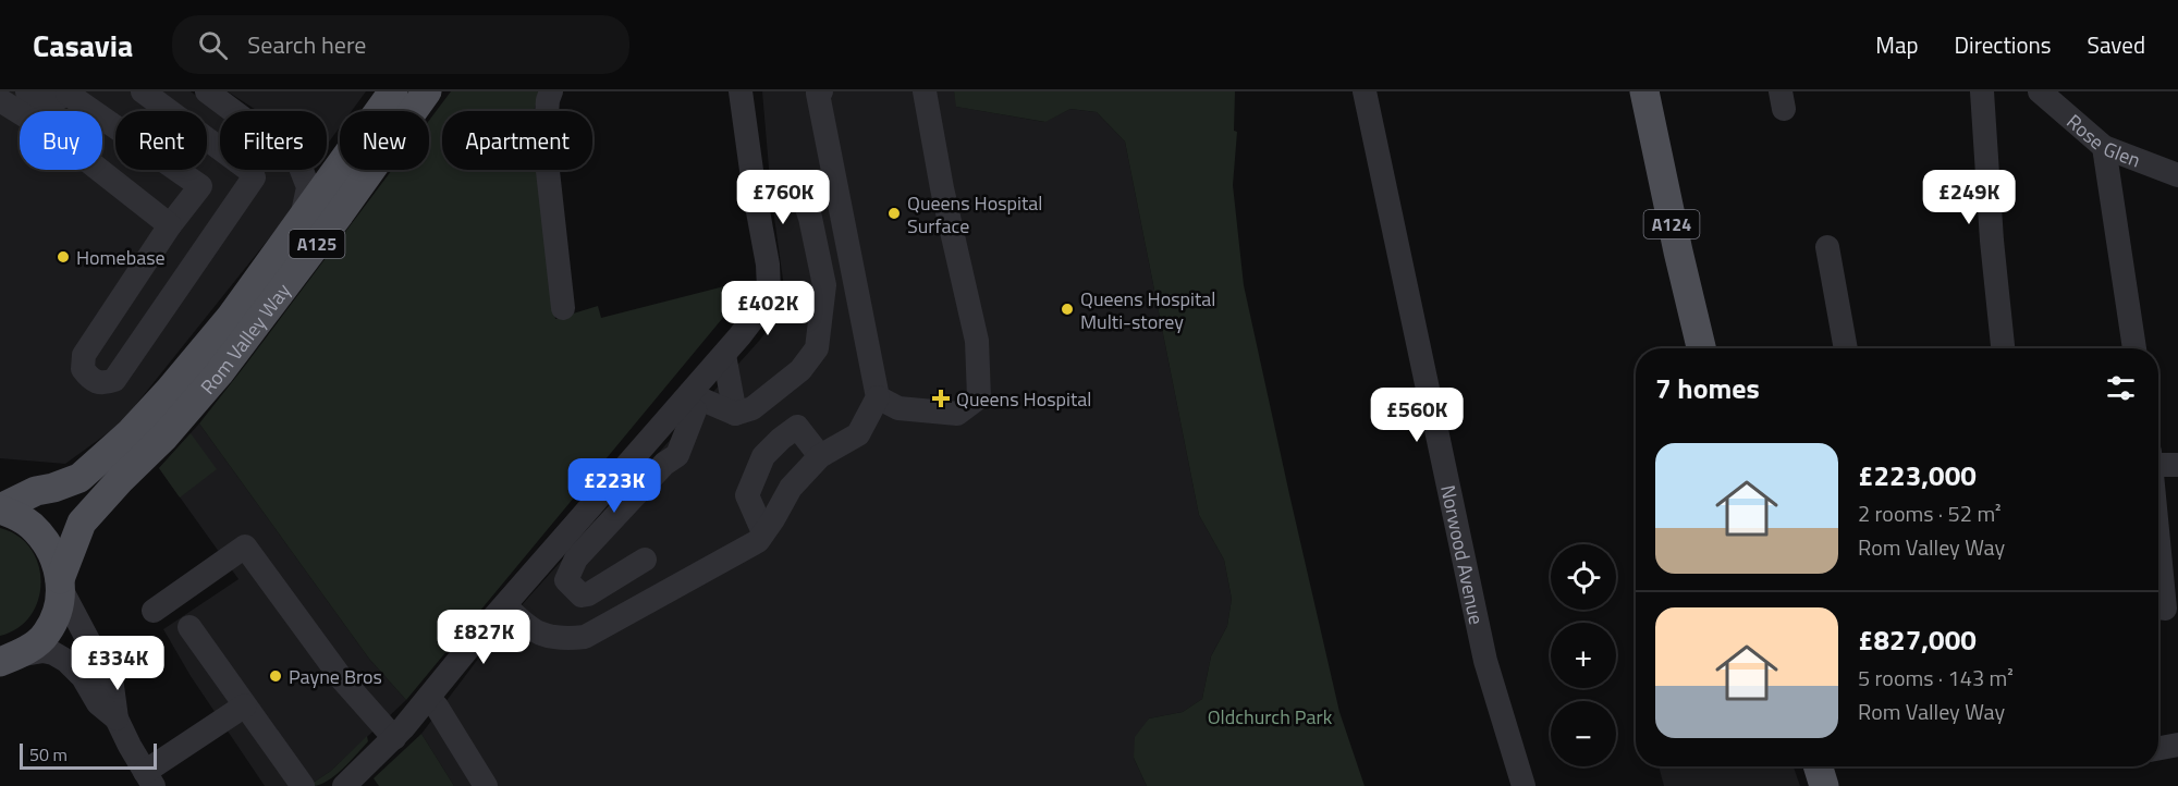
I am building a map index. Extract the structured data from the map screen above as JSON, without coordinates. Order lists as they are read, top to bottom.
{
  "streets": {
    "main road": ["A124", "A125", "Rom Valley Way"],
    "street": ["Rose Glen", "Norwood Avenue"]
  },
  "parks": ["Oldchurch Park"],
  "places": {
    "other": [
      "Queens Hospital Surface",
      "Homebase",
      "Queens Hospital Multi-storey",
      "Payne Bros"
    ],
    "health": ["Queens Hospital"]
  },
  "scale_bar": "50 m",
  "page": {
    "header": "Casavia",
    "search": "Search here",
    "nav": ["Map", "Directions", "Saved"],
    "chip": [
      "Buy",
      "Rent",
      "Filters",
      "New",
      "Apartment"
    ],
    "price": [
      "£760K",
      "£249K",
      "£402K",
      "£560K",
      "£223K",
      "£827K",
      "£334K"
    ],
    "heading": "7 homes",
    "list": [
      {
        "name": "£223,000",
        "note": "2 rooms · 52 m² · Rom Valley Way"
      },
      {
        "name": "£827,000",
        "note": "5 rooms · 143 m² · Rom Valley Way"
      }
    ],
    "map_buttons": ["+", "−"],
    "scale": "50 m"
  }
}
